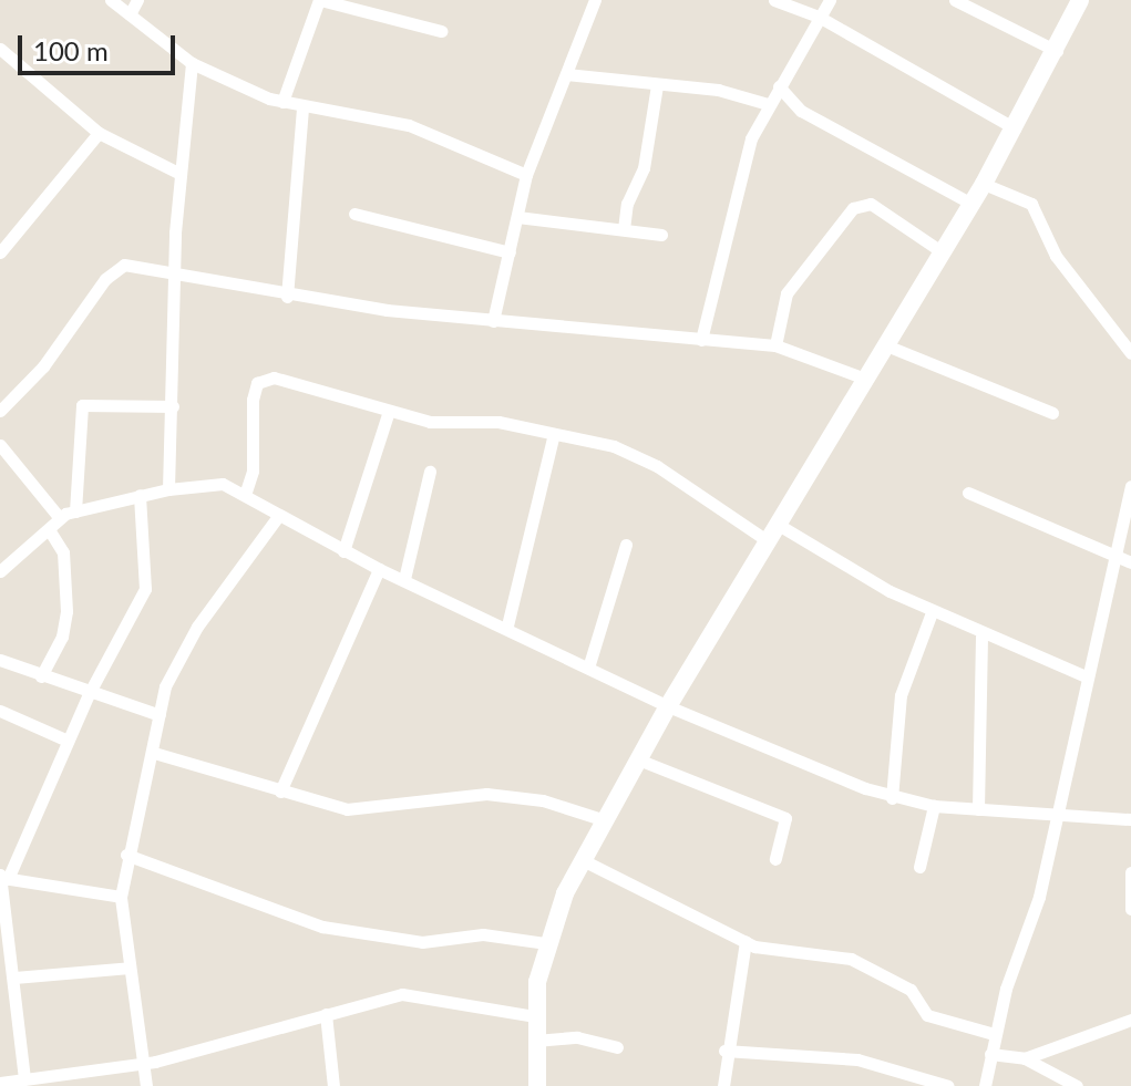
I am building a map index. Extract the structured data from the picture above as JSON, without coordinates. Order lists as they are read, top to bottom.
{
  "scale_bar": "100 m"
}
